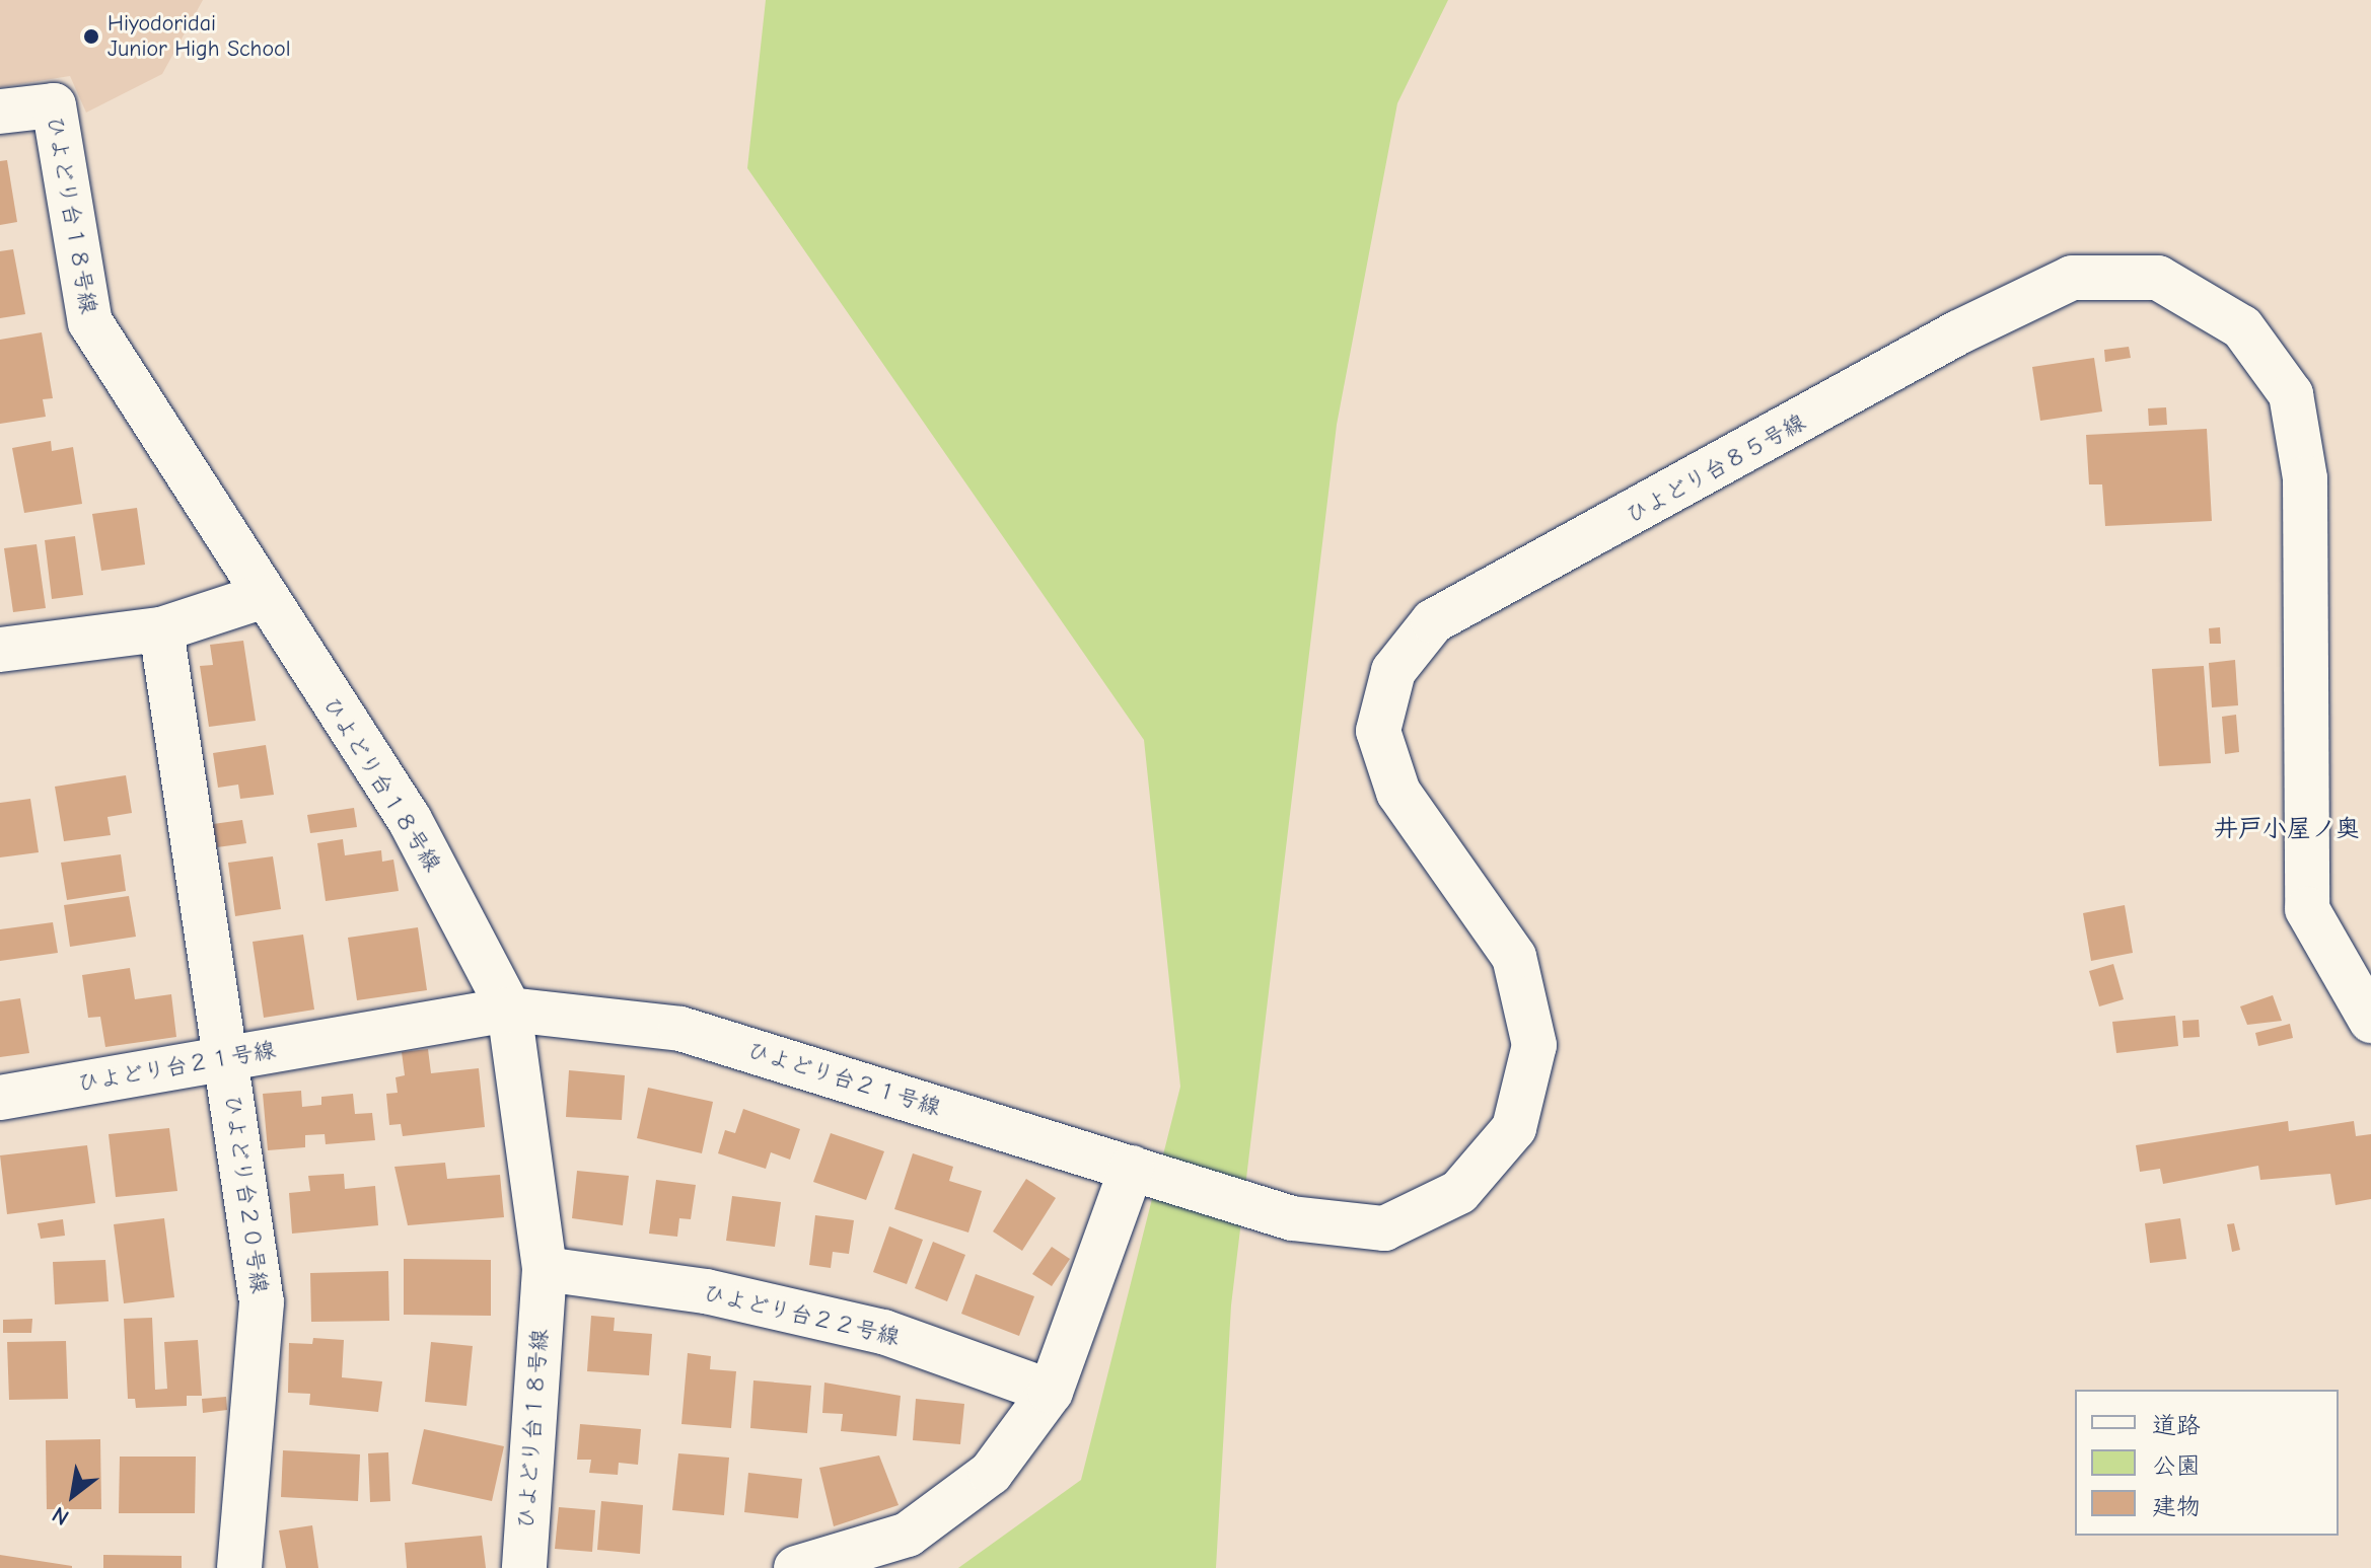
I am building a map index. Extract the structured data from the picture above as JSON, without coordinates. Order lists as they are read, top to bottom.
{
  "streets": {
    "street": [
      "ひよどり台１８号線",
      "ひよどり台８５号線",
      "ひよどり台２１号線",
      "ひよどり台２０号線",
      "ひよどり台２２号線"
    ]
  },
  "crossings": [
    ["ひよどり台１８号線", "ひよどり台２１号線"],
    ["ひよどり台１８号線", "ひよどり台２２号線"],
    ["ひよどり台８５号線", "ひよどり台２１号線"],
    ["ひよどり台２１号線", "ひよどり台２０号線"]
  ],
  "districts": ["井戸小屋ノ奥"],
  "places": ["Hiyodoridai Junior High School"],
  "legend": ["道路", "公園", "建物"],
  "north": "bottom left"
}
